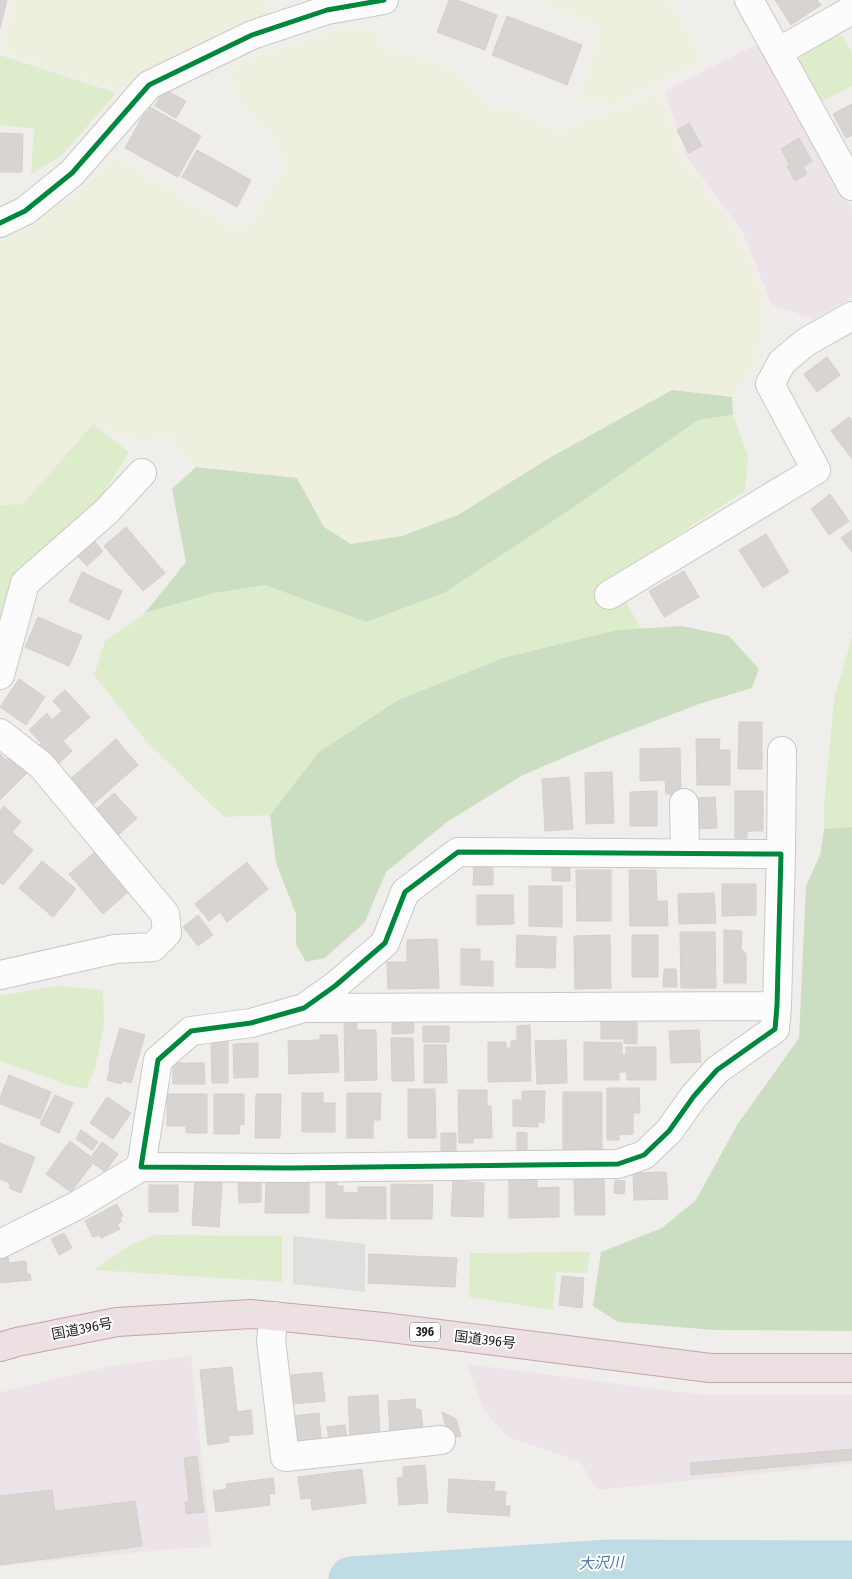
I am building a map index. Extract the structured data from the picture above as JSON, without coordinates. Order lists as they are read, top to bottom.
{
  "streets": {
    "highway": ["国道396号", "396"]
  },
  "water": ["大沢川"]
}
